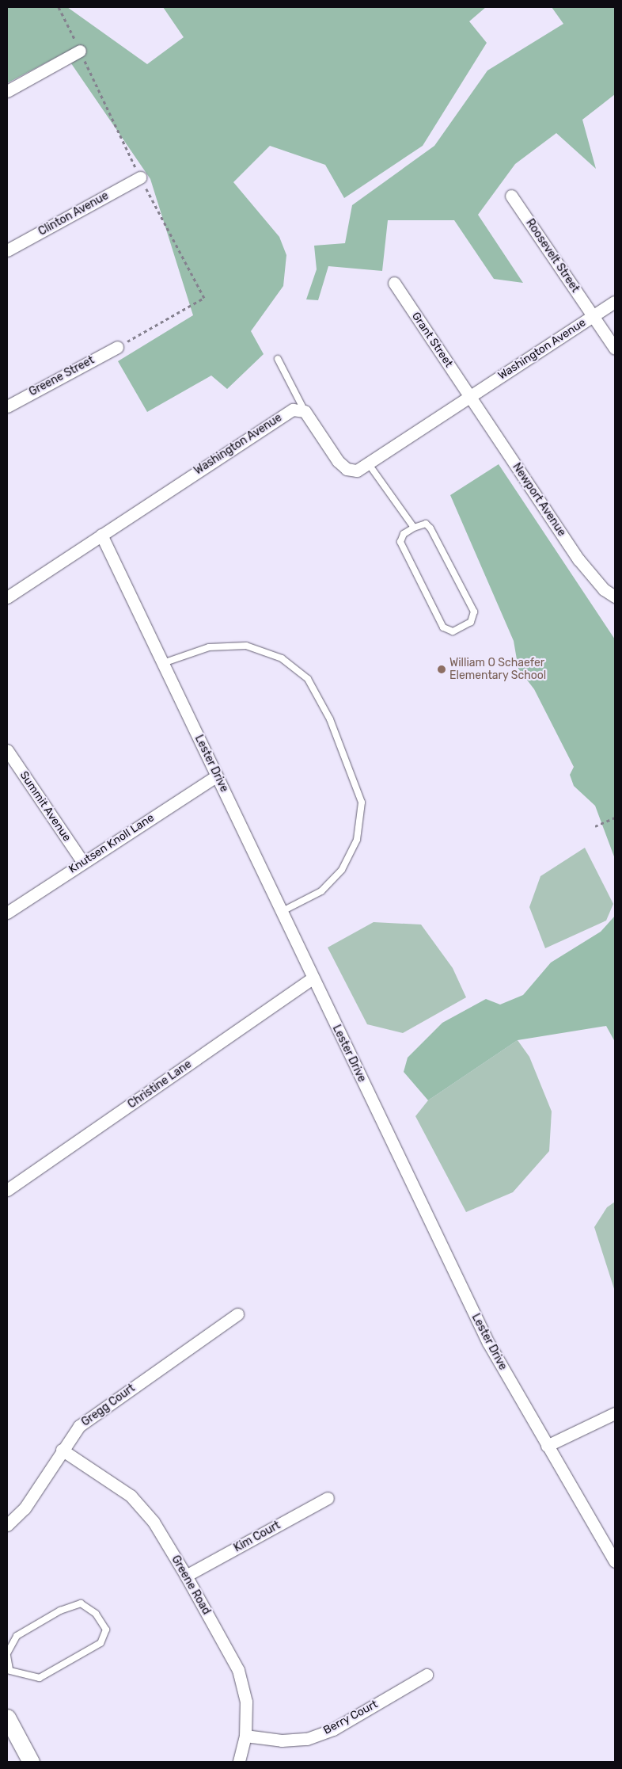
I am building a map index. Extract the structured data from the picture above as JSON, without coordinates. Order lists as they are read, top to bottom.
{
  "streets": {
    "street": [
      "Clinton Avenue",
      "Roosevelt Street",
      "Grant Street",
      "Washington Avenue",
      "Greene Street",
      "Newport Avenue",
      "Lester Drive",
      "Summit Avenue",
      "Knutsen Knoll Lane",
      "Christine Lane",
      "Gregg Court",
      "Kim Court",
      "Greene Road",
      "Berry Court"
    ]
  },
  "crossings": [
    ["Roosevelt Street", "Washington Avenue"],
    ["Grant Street", "Washington Avenue"],
    ["Grant Street", "Newport Avenue"],
    ["Washington Avenue", "Newport Avenue"],
    ["Washington Avenue", "Lester Drive"],
    ["Lester Drive", "Knutsen Knoll Lane"],
    ["Lester Drive", "Christine Lane"],
    ["Summit Avenue", "Knutsen Knoll Lane"],
    ["Gregg Court", "Greene Road"],
    ["Kim Court", "Greene Road"],
    ["Greene Road", "Berry Court"]
  ],
  "places": ["William O Schaefer Elementary School"]
}
